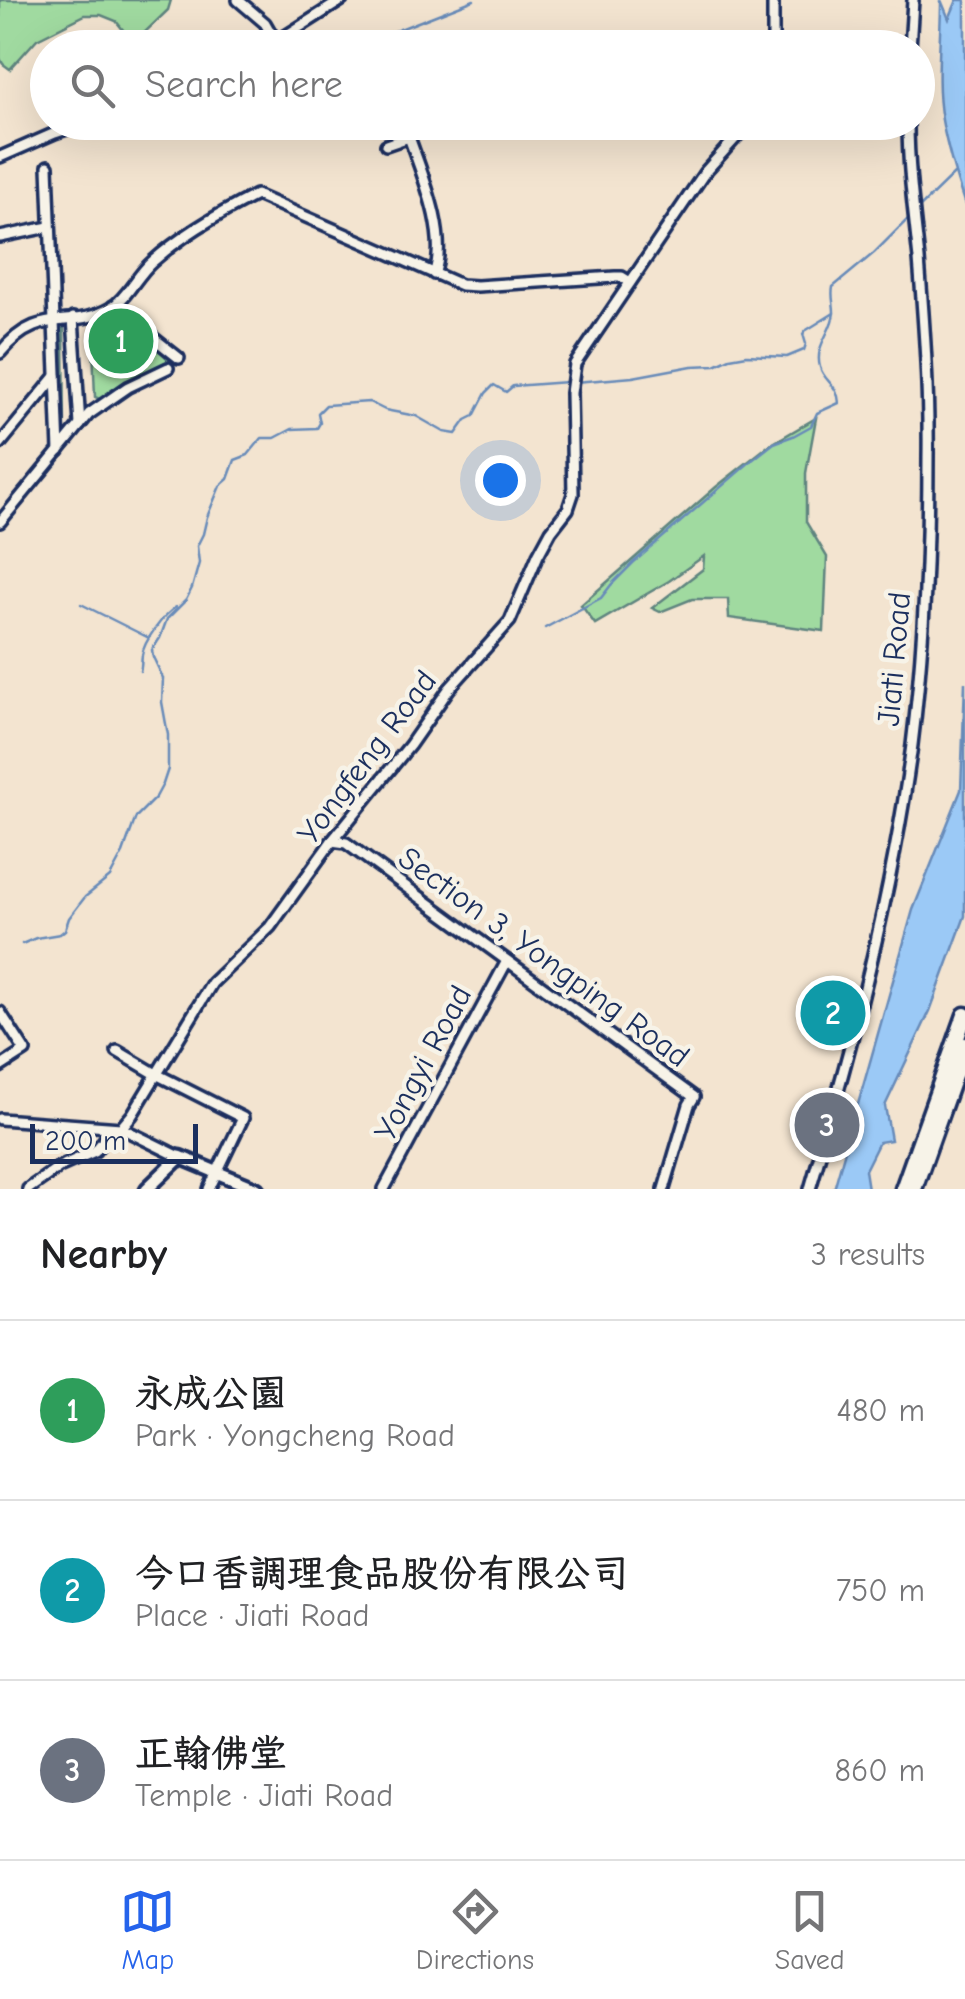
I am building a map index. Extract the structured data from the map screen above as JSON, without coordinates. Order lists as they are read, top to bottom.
{
  "streets": {
    "street": [
      "Jiati Road",
      "Yongfeng Road",
      "Section 3, Yongping Road",
      "Yongyi Road"
    ]
  },
  "crossings": [
    ["Yongfeng Road", "Section 3, Yongping Road"],
    ["Section 3, Yongping Road", "Yongyi Road"]
  ],
  "scale_bar": "200 m",
  "page": {
    "search": "Search here",
    "pins": ["1", "2", "3"],
    "scale": "200 m",
    "heading": ["Nearby", "3 results"],
    "list": [
      {
        "mark": "1",
        "name": "永成公園",
        "note": "Park · Yongcheng Road",
        "value": "480 m"
      },
      {
        "mark": "2",
        "name": "今口香調理食品股份有限公司",
        "note": "Place · Jiati Road",
        "value": "750 m"
      },
      {
        "mark": "3",
        "name": "正翰佛堂",
        "note": "Temple · Jiati Road",
        "value": "860 m"
      }
    ],
    "nav": ["Map", "Directions", "Saved"]
  }
}
